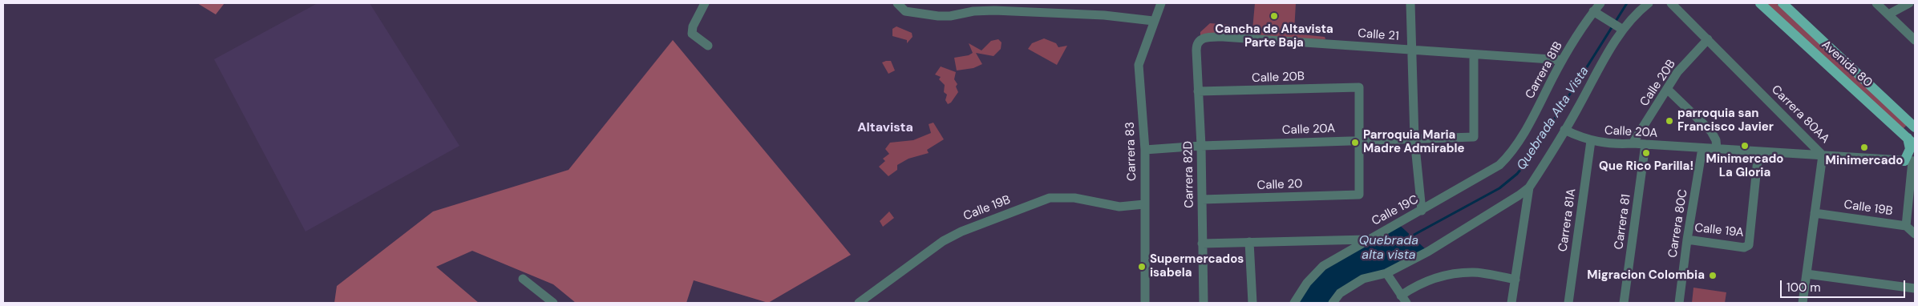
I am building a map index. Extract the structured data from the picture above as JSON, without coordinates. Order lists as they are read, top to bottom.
{
  "streets": {
    "main road": ["Avenida 80"],
    "street": [
      "Calle 21",
      "Carrera 81B",
      "Calle 20B",
      "Carrera 80AA",
      "Calle 20A",
      "Carrera 83",
      "Carrera 82D",
      "Calle 20",
      "Calle 19B",
      "Calle 19C",
      "Carrera 81A",
      "Carrera 81",
      "Carrera 80C",
      "Calle 19A"
    ]
  },
  "crossings": [
    ["Calle 21", "Carrera 81B"],
    ["Calle 21", "Calle 20A"],
    ["Calle 21", "Carrera 82D"],
    ["Carrera 81B", "Calle 19C"],
    ["Calle 20B", "Carrera 80AA"],
    ["Calle 20B", "Calle 20A"],
    ["Calle 20B", "Carrera 82D"],
    ["Calle 20B", "Calle 20"],
    ["Carrera 80AA", "Calle 20A"],
    ["Carrera 80AA", "Calle 19B"],
    ["Calle 20A", "Carrera 83"],
    ["Calle 20A", "Carrera 82D"],
    ["Calle 20A", "Calle 20"],
    ["Calle 20A", "Carrera 81A"],
    ["Calle 20A", "Carrera 81"],
    ["Calle 20A", "Carrera 80C"],
    ["Calle 20A", "Calle 19A"],
    ["Carrera 83", "Calle 19B"],
    ["Carrera 82D", "Calle 20"],
    ["Carrera 82D", "Calle 19C"],
    ["Carrera 80C", "Calle 19A"]
  ],
  "districts": ["Altavista"],
  "water": ["Quebrada Alta Vista", "Quebrada alta vista"],
  "places": [
    "Cancha de Altavista Parte Baja",
    "parroquia san Francisco Javier",
    "Parroquia Maria Madre Admirable",
    "Minimercado La Gloria",
    "Minimercado",
    "Que Rico Parilla!",
    "Supermercados isabela",
    "Migracion Colombia"
  ],
  "scale_bar": "100 m"
}
